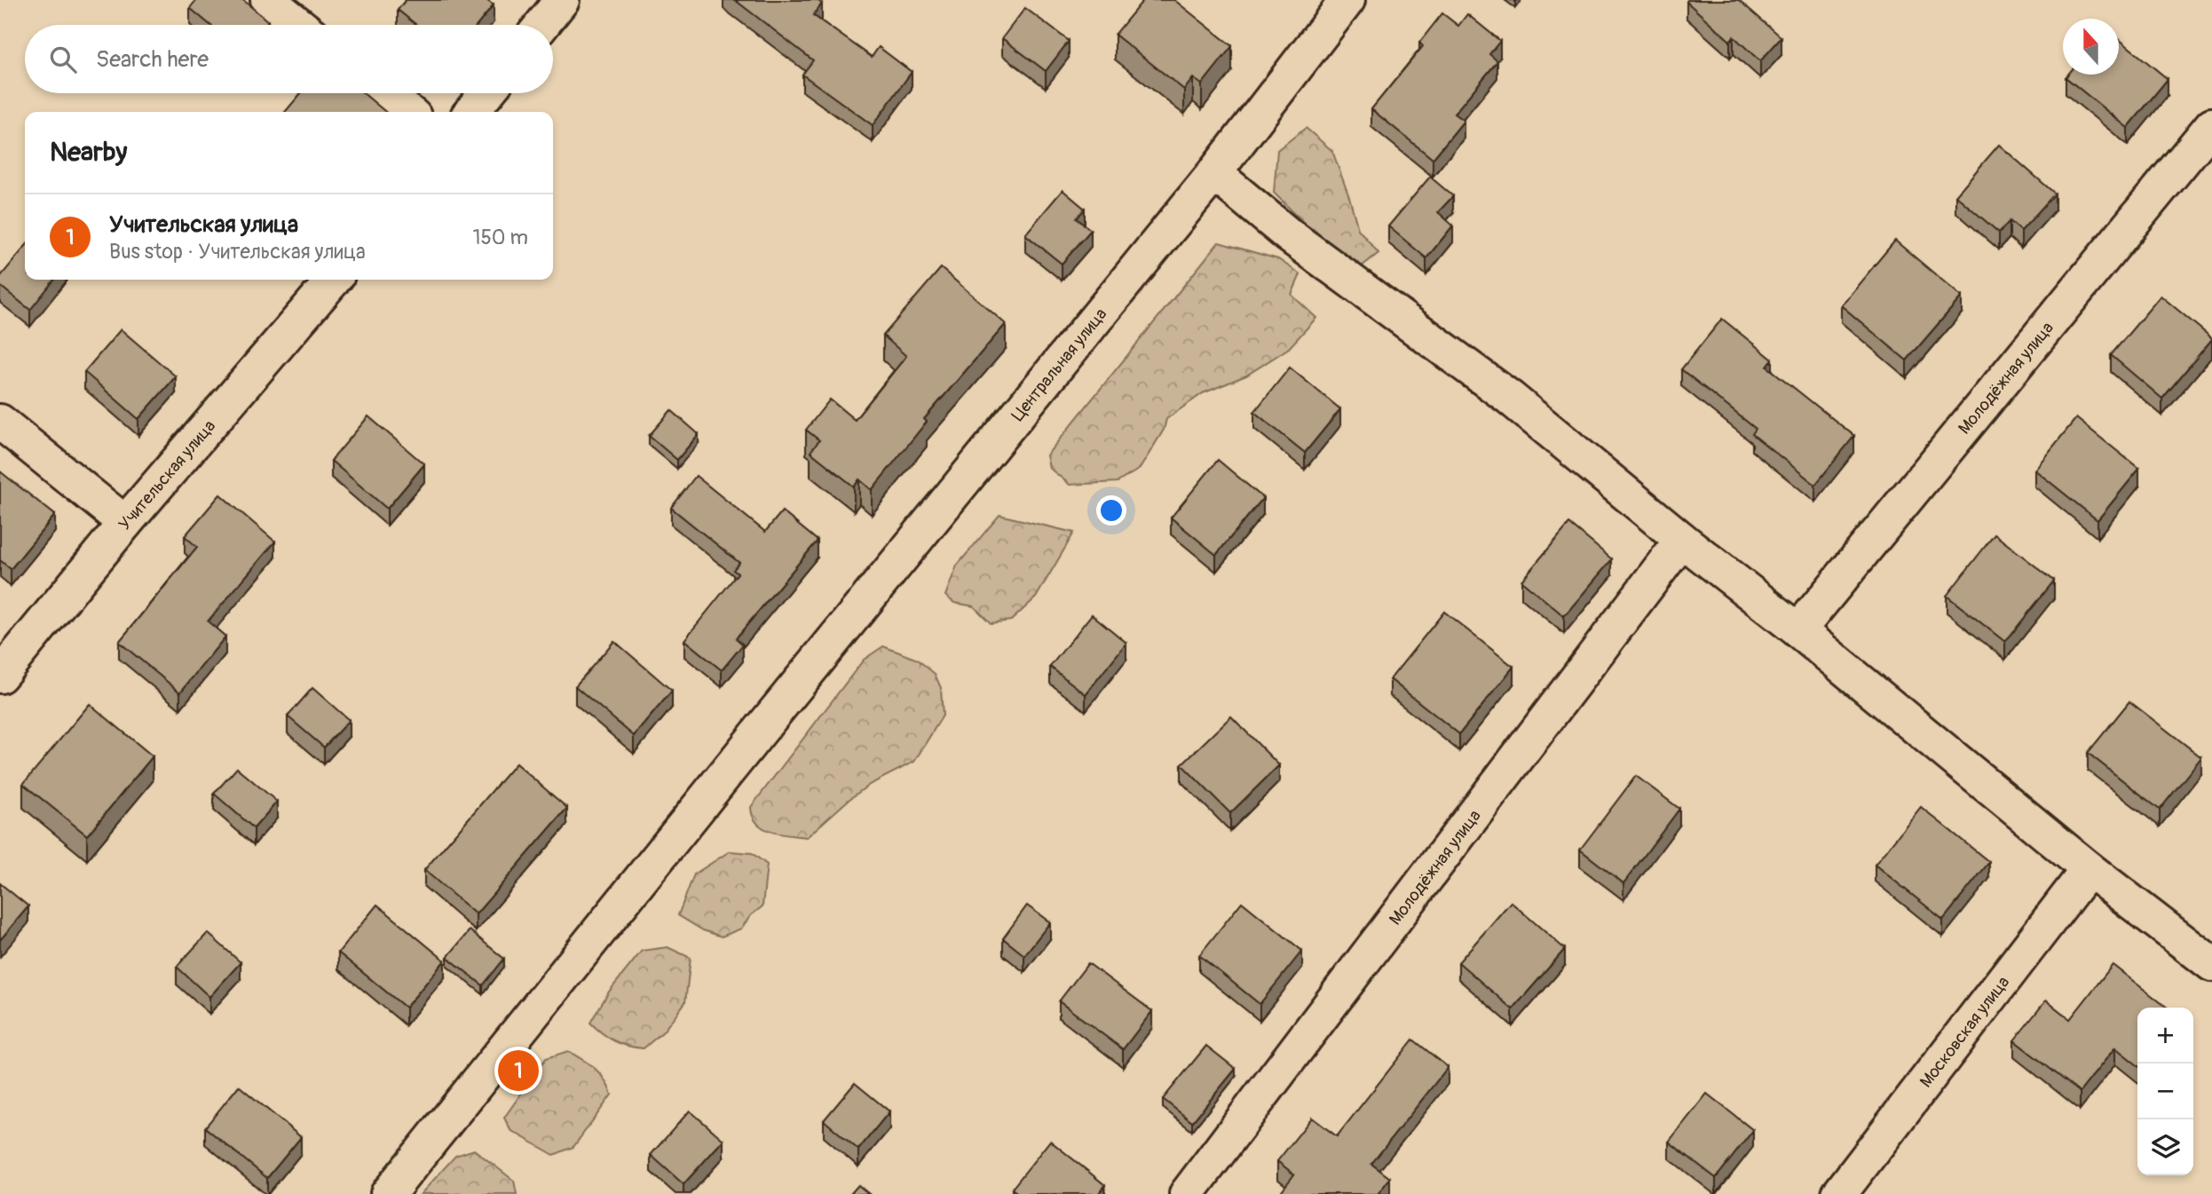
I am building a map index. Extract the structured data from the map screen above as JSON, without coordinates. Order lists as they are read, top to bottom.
{
  "streets": {
    "street": [
      "Центральная улица",
      "Молодёжная улица",
      "Учительская улица",
      "Московская улица"
    ]
  },
  "north": "top",
  "page": {
    "search": "Search here",
    "heading": "Nearby",
    "list": [
      {
        "mark": "1",
        "name": "Учительская улица",
        "note": "Bus stop · Учительская улица",
        "value": "150 m"
      }
    ],
    "map_buttons": ["+", "−"],
    "pins": "1"
  }
}
